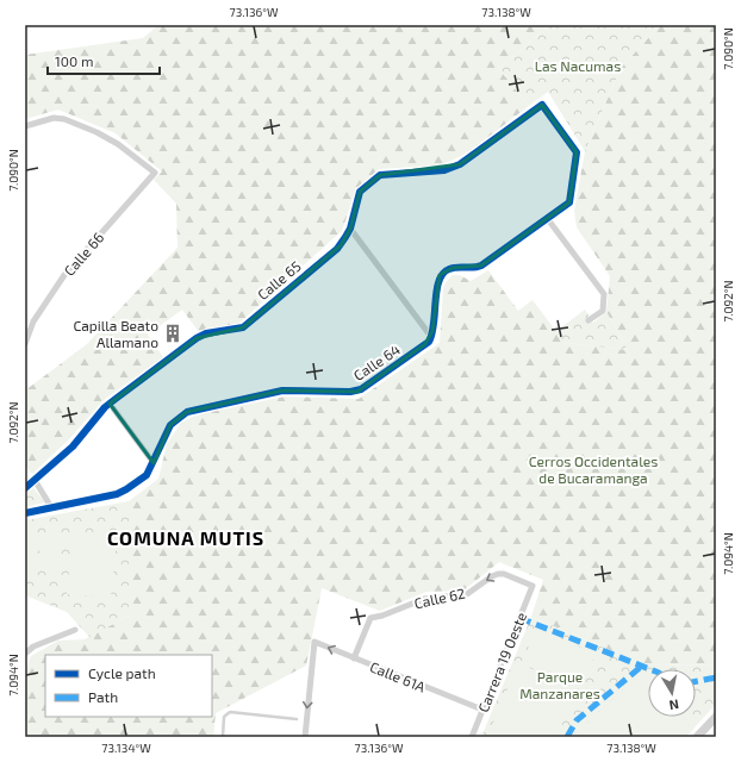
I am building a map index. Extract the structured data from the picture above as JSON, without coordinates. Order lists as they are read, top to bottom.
{
  "streets": {
    "street": [
      "Calle 66",
      "Calle 65",
      "Calle 64",
      "Calle 62",
      "Carrera 19 Oeste",
      "Calle 61A"
    ]
  },
  "crossings": [
    ["Calle 62", "Carrera 19 Oeste"],
    ["Calle 62", "Calle 61A"],
    ["Carrera 19 Oeste", "Calle 61A"]
  ],
  "one_way": ["Calle 62"],
  "districts": ["COMUNA MUTIS"],
  "parks": ["Las Nacumas", "Cerros Occidentales de Bucaramanga", "Parque Manzanares"],
  "places": {
    "building": ["Capilla Beato Allamano"]
  },
  "legend": ["Cycle path", "Path"],
  "scale_bar": "100 m",
  "north": "bottom",
  "coordinates": [
    "73.136°W",
    "73.138°W",
    "7.090°N",
    "7.092°N",
    "7.094°N",
    "73.134°W"
  ]
}
